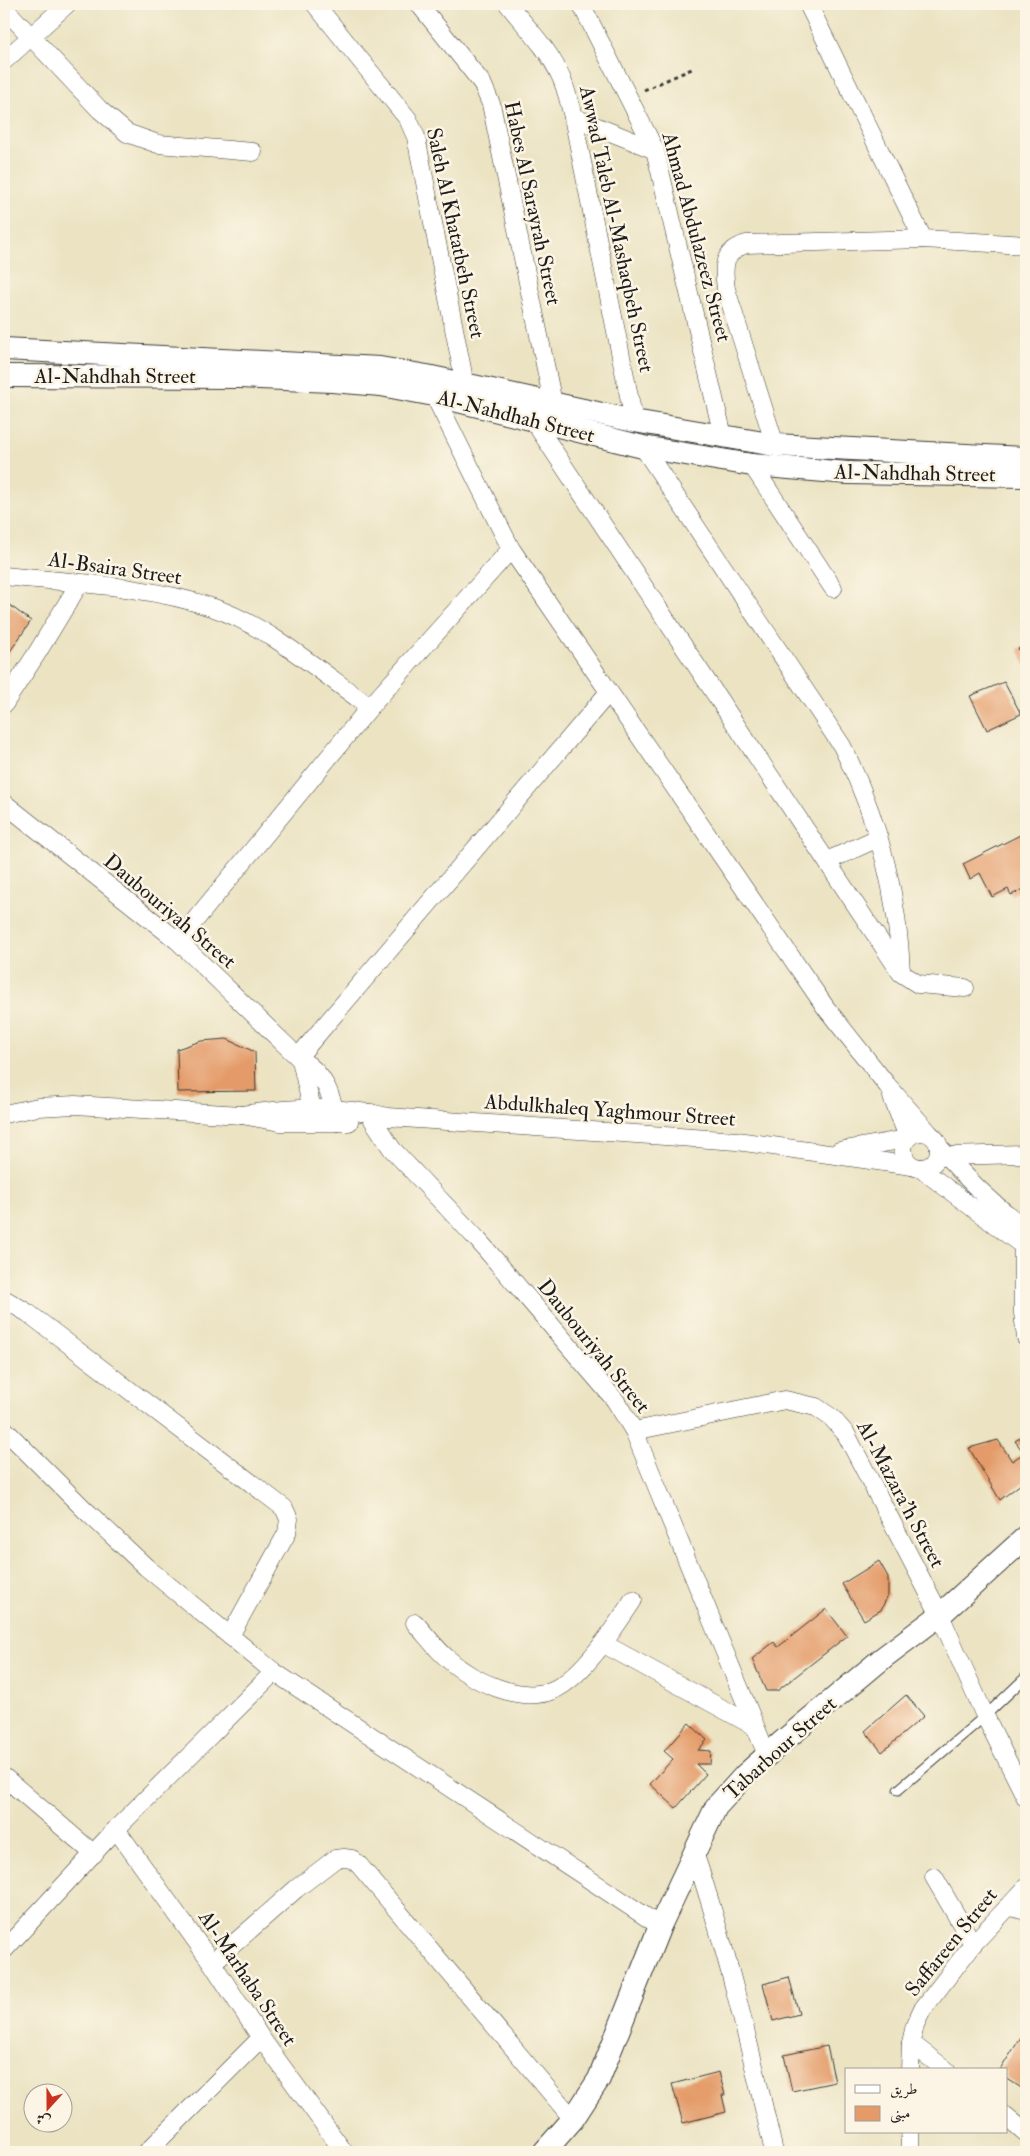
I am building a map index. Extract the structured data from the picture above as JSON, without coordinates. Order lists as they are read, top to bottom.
{
  "streets": {
    "street": [
      "Habes Al Sarayrah Street",
      "Awwad Taleb Al-Mashaqbeh Street",
      "Saleh Al Khatatbeh Street",
      "Ahmad Abdulazeez Street",
      "Al-Nahdhah Street",
      "Al-Bsaira Street",
      "Daubouriyah Street",
      "Abdulkhaleq Yaghmour Street",
      "Al-Mazara’h Street",
      "Tabarbour Street",
      "Saffareen Street",
      "Al-Marhaba Street"
    ]
  },
  "crossings": [
    ["Habes Al Sarayrah Street", "Al-Nahdhah Street"],
    ["Awwad Taleb Al-Mashaqbeh Street", "Al-Nahdhah Street"],
    ["Saleh Al Khatatbeh Street", "Al-Nahdhah Street"],
    ["Ahmad Abdulazeez Street", "Al-Nahdhah Street"],
    ["Daubouriyah Street", "Abdulkhaleq Yaghmour Street"],
    ["Daubouriyah Street", "Al-Mazara’h Street"],
    ["Daubouriyah Street", "Tabarbour Street"],
    ["Al-Mazara’h Street", "Tabarbour Street"]
  ],
  "legend": ["طريق", "مبنى"],
  "north": "bottom"
}
